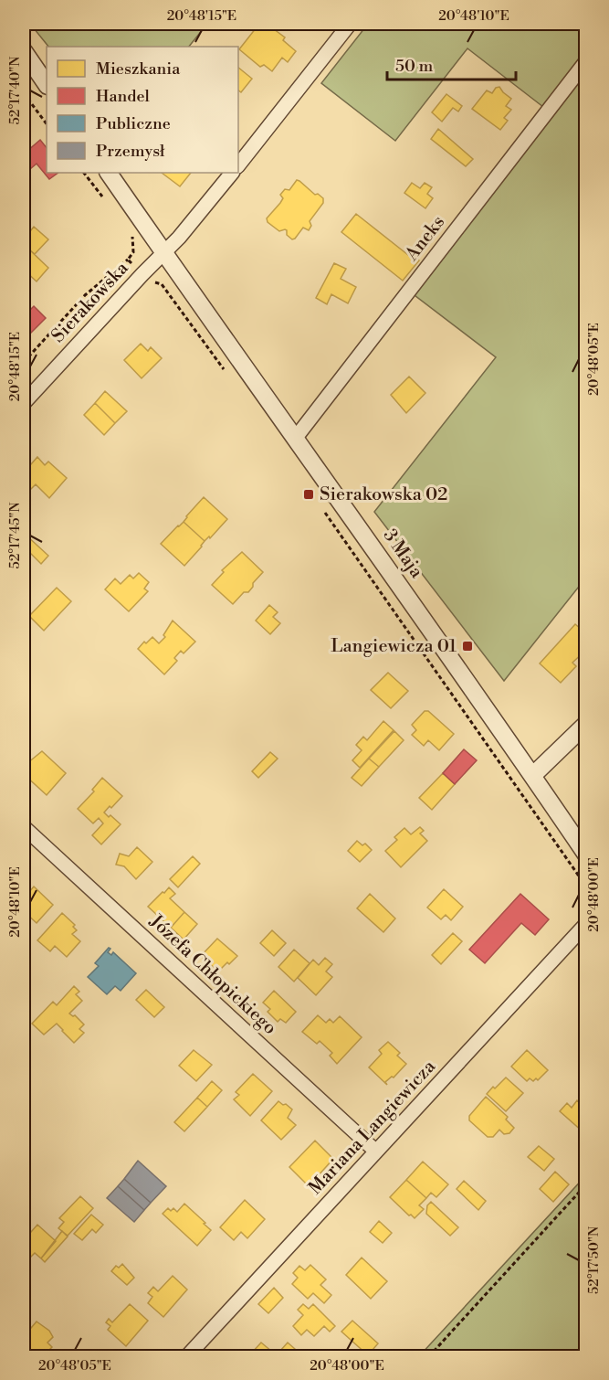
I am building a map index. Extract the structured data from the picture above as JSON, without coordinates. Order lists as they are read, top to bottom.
{
  "streets": {
    "street": [
      "Aneks",
      "Sierakowska",
      "3 Maja",
      "Józefa Chłopickiego",
      "Mariana Langiewicza"
    ]
  },
  "crossings": [
    ["Aneks", "3 Maja"],
    ["Sierakowska", "3 Maja"],
    ["Józefa Chłopickiego", "Mariana Langiewicza"]
  ],
  "places": {
    "transit": ["Sierakowska 02", "Langiewicza 01"]
  },
  "legend": [
    "Mieszkania",
    "Handel",
    "Publiczne",
    "Przemysł"
  ],
  "scale_bar": "50 m",
  "coordinates": [
    "20°48'15\"E",
    "20°48'10\"E",
    "52°17'40\"N",
    "20°48'05\"E",
    "52°17'45\"N",
    "20°48'00\"E",
    "52°17'50\"N"
  ]
}
